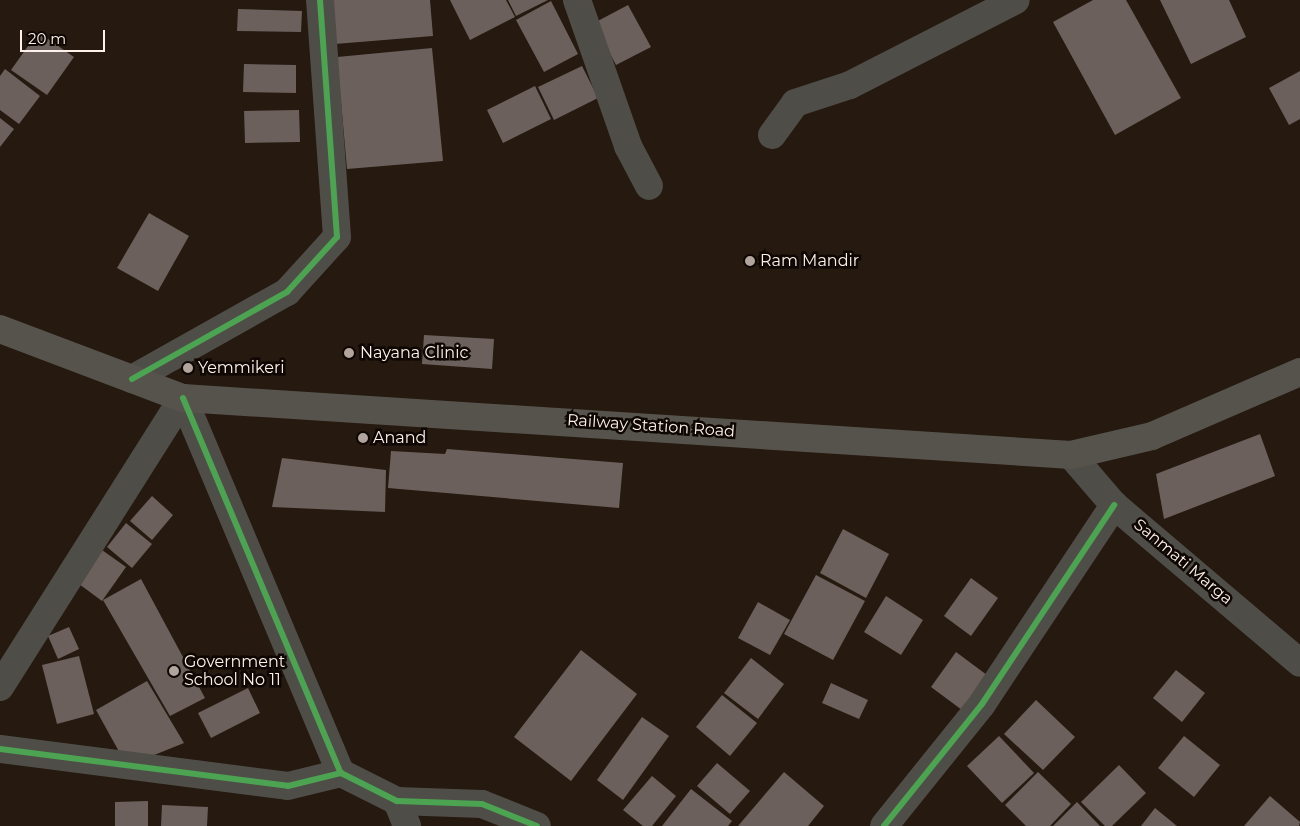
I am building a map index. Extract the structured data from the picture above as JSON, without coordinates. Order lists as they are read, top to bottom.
{
  "streets": {
    "main road": ["Railway Station Road"],
    "street": ["Sanmati Marga"]
  },
  "crossings": [
    ["Railway Station Road", "Sanmati Marga"]
  ],
  "places": [
    "Ram Mandir",
    "Nayana Clinic",
    "Yemmikeri",
    "Anand",
    "Government School No 11"
  ],
  "scale_bar": "20 m"
}
